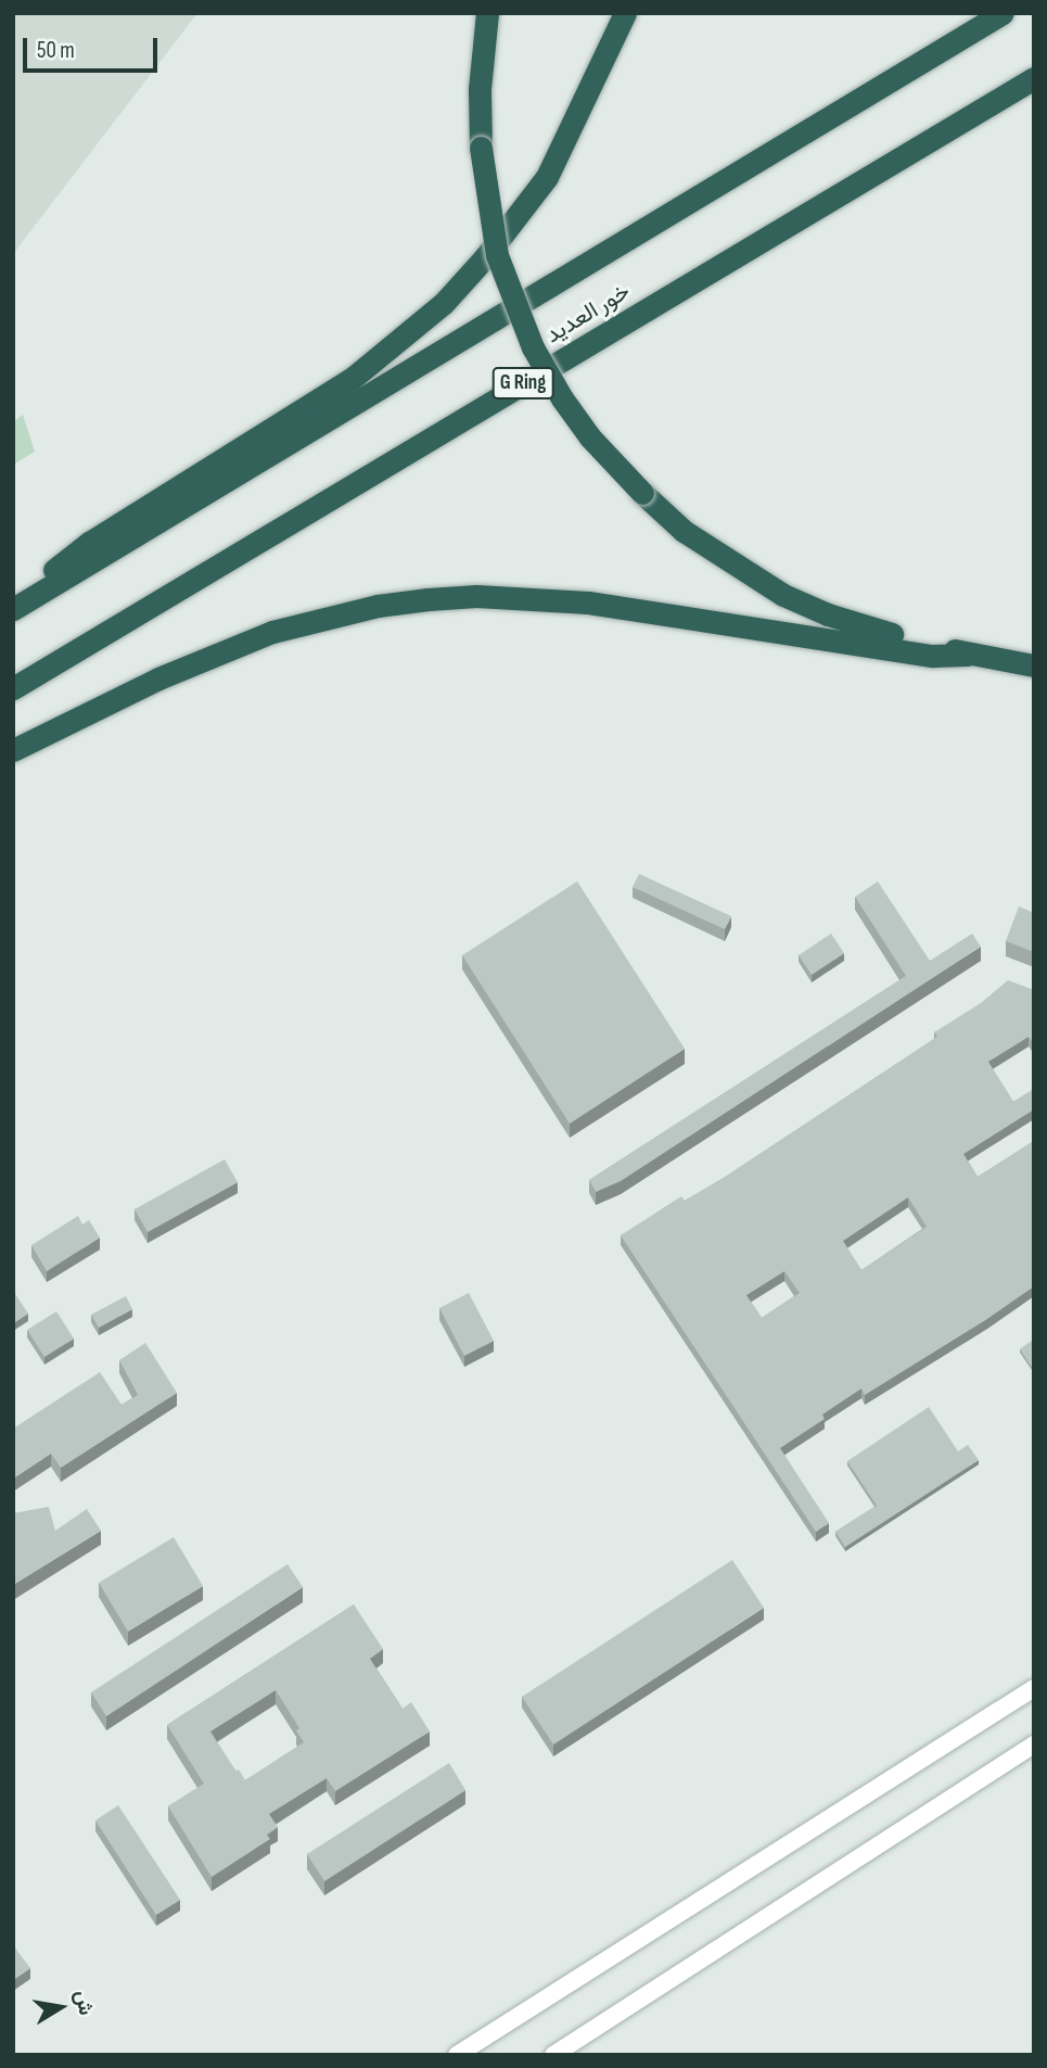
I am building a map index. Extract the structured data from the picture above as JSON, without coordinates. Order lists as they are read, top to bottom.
{
  "streets": {
    "highway": ["خور العديد", "G Ring"]
  },
  "scale_bar": "50 m",
  "north": "right"
}
